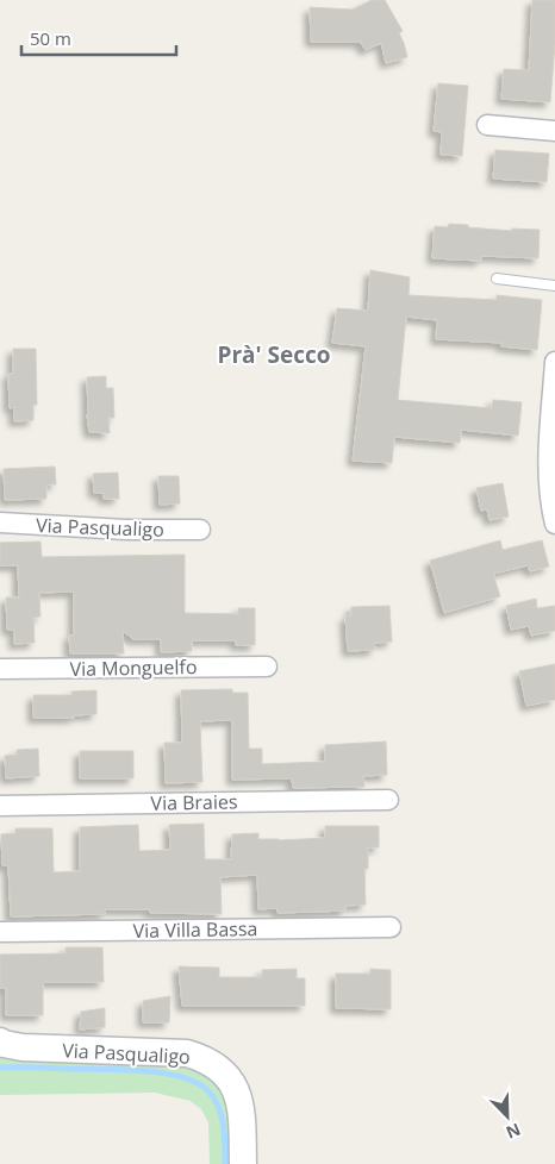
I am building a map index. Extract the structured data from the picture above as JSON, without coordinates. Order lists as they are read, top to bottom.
{
  "streets": {
    "street": [
      "Via Pasqualigo",
      "Via Monguelfo",
      "Via Braies",
      "Via Villa Bassa"
    ]
  },
  "districts": ["Prà' Secco"],
  "scale_bar": "50 m",
  "north": "bottom right"
}
